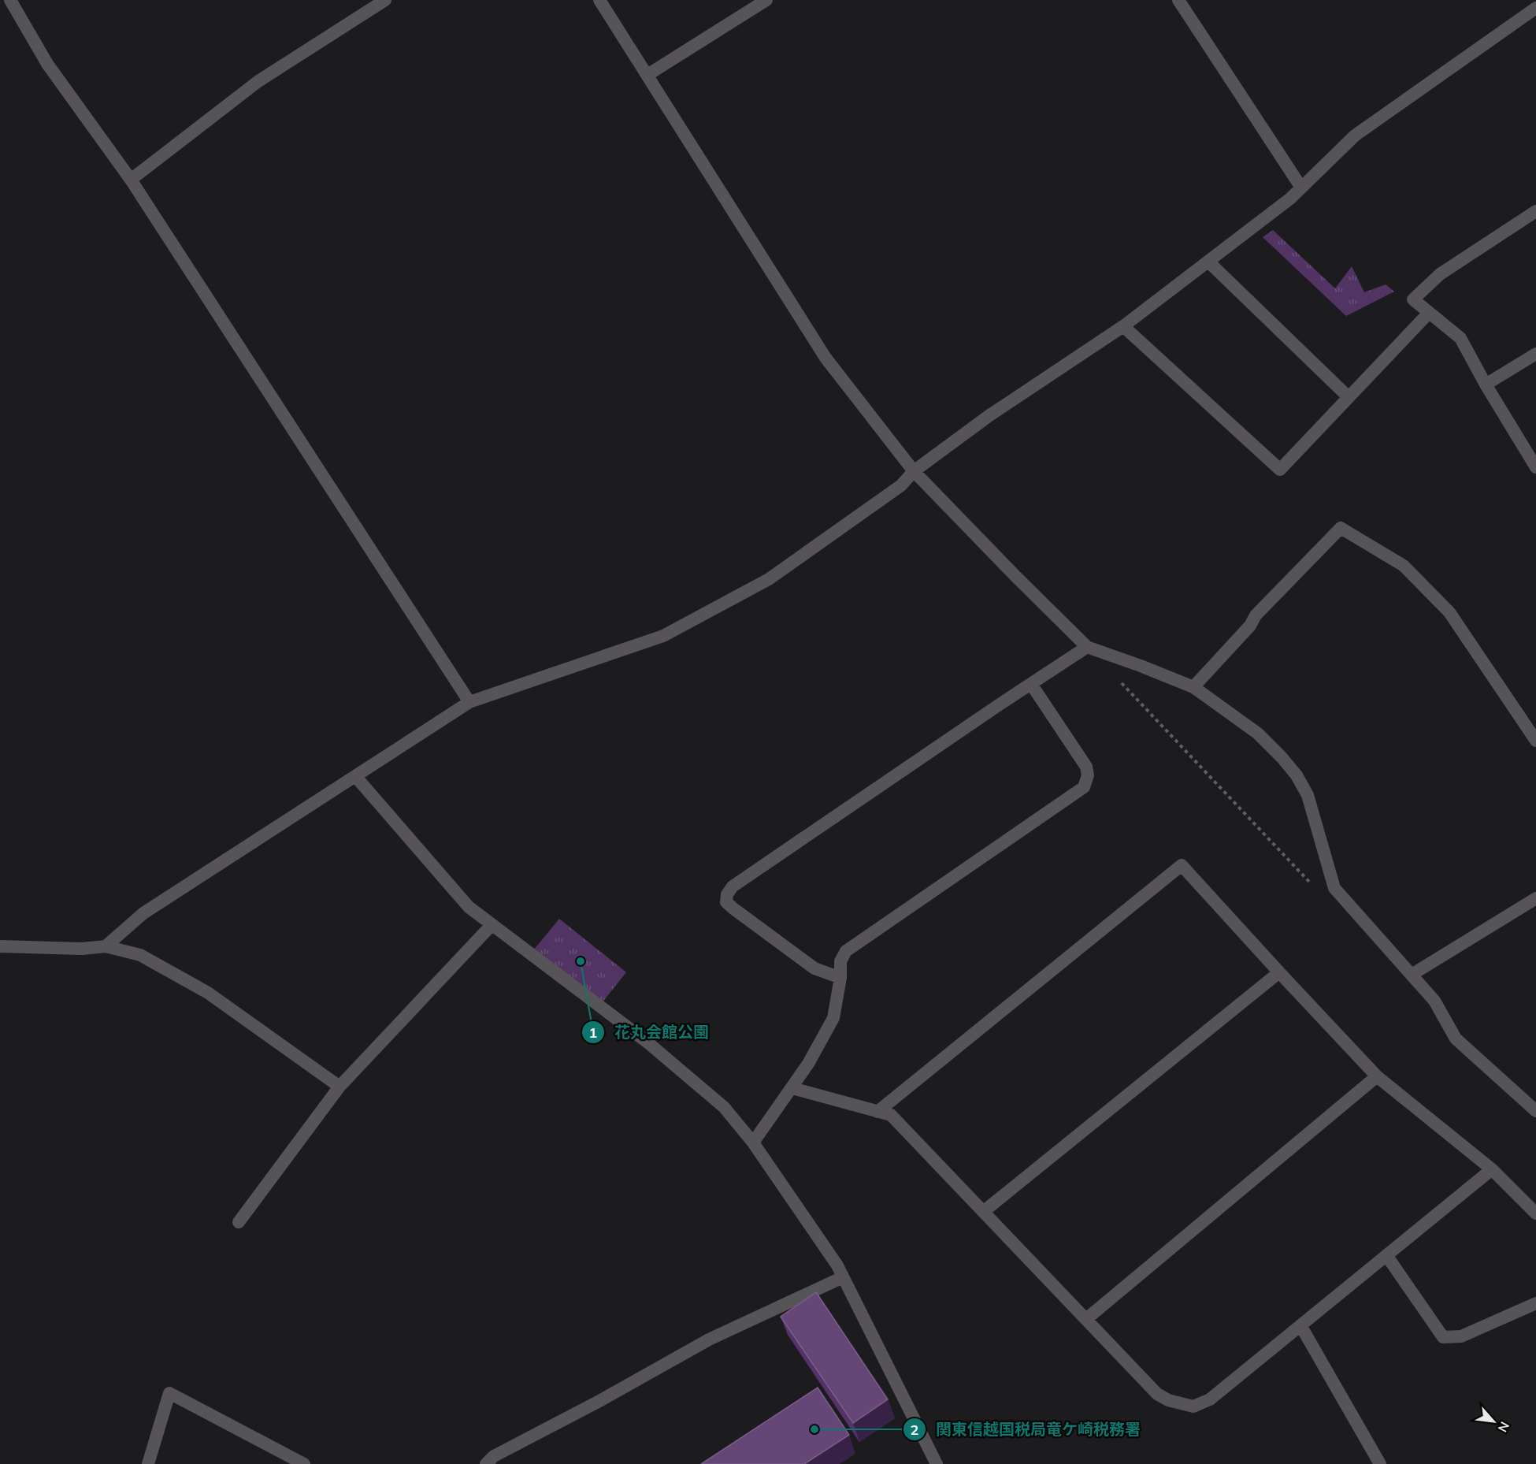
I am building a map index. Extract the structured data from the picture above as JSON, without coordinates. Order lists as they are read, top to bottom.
{
  "places": ["花丸会館公園", "関東信越国税局竜ケ崎税務署"],
  "north": "bottom right"
}
